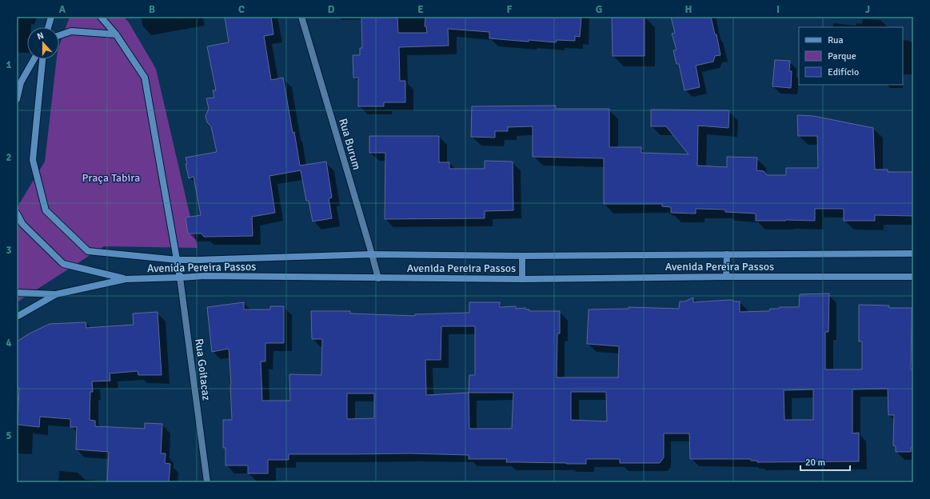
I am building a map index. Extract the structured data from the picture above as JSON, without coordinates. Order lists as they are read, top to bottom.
{
  "streets": {
    "main road": ["Avenida Pereira Passos", "Rua Goitacaz"],
    "street": ["Rua Burum"]
  },
  "crossings": [
    ["Rua Burum", "Avenida Pereira Passos"],
    ["Avenida Pereira Passos", "Rua Goitacaz"]
  ],
  "parks": ["Praça Tabira"],
  "legend": ["Rua", "Parque", "Edifício"],
  "scale_bar": "20 m",
  "north": "top",
  "grid": {
    "columns": [
      "A",
      "B",
      "C",
      "D",
      "E",
      "F",
      "G",
      "H",
      "I",
      "J"
    ],
    "rows": [
      "1",
      "2",
      "3",
      "4",
      "5"
    ]
  }
}
